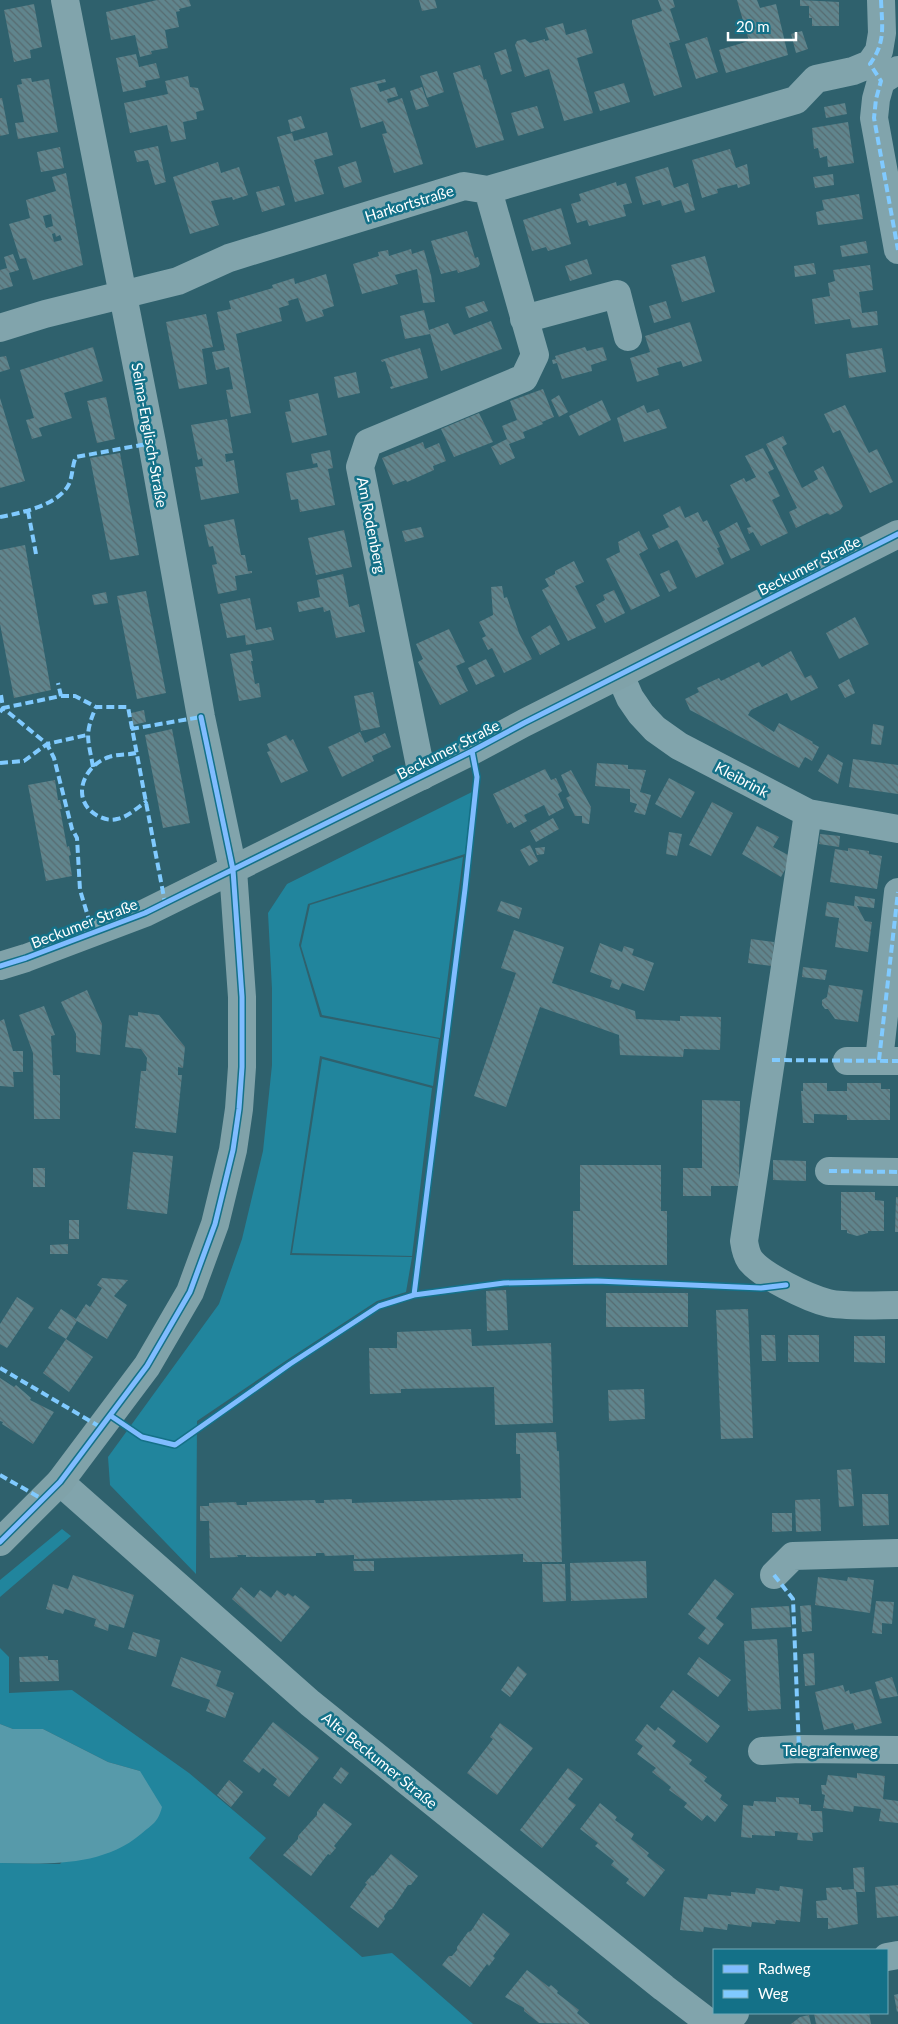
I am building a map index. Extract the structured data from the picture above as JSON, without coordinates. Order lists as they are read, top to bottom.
{
  "streets": {
    "main road": ["Beckumer Straße"],
    "street": [
      "Harkortstraße",
      "Selma-Englisch-Straße",
      "Am Rodenberg",
      "Kleibrink",
      "Telegrafenweg",
      "Alte Beckumer Straße"
    ]
  },
  "crossings": [
    ["Harkortstraße", "Selma-Englisch-Straße"],
    ["Harkortstraße", "Am Rodenberg"],
    ["Selma-Englisch-Straße", "Beckumer Straße"],
    ["Am Rodenberg", "Beckumer Straße"],
    ["Beckumer Straße", "Kleibrink"]
  ],
  "legend": ["Radweg", "Weg"],
  "scale_bar": "20 m"
}
